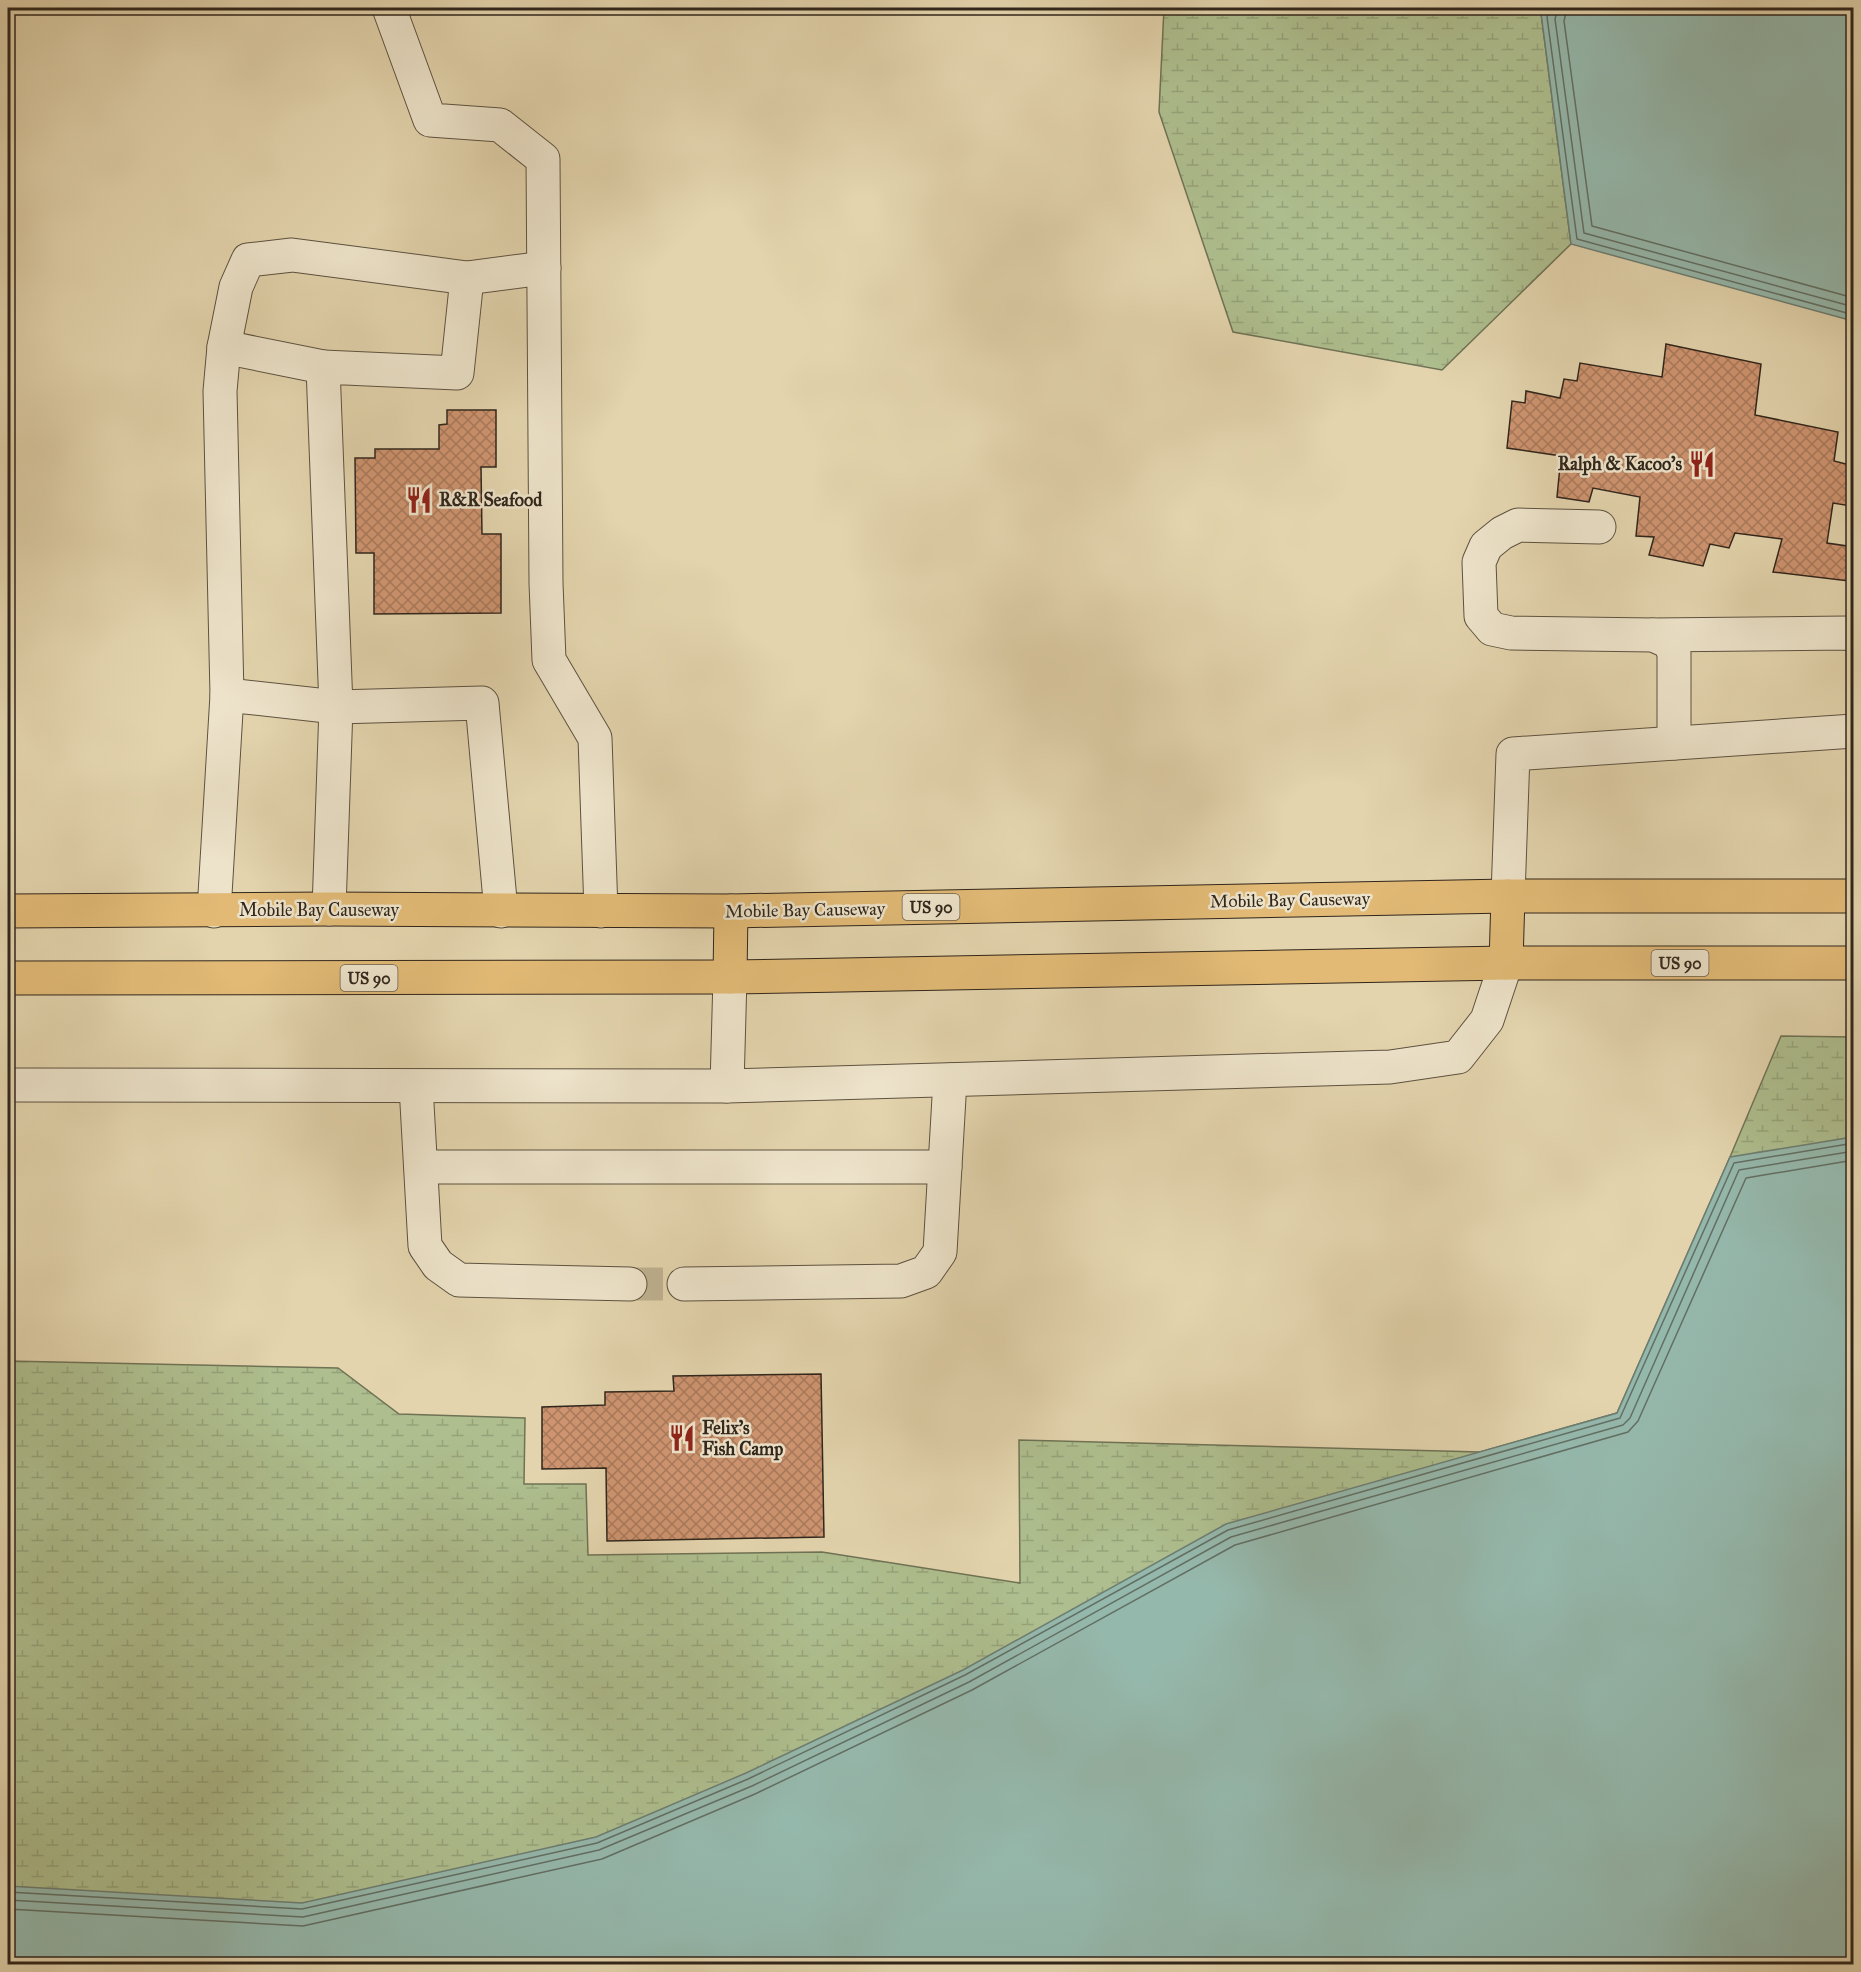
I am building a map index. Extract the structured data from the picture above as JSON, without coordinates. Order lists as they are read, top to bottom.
{
  "streets": {
    "main road": ["Mobile Bay Causeway", "US 90"]
  },
  "places": {
    "restaurant": ["Ralph & Kacoo's", "R&R Seafood", "Felix's Fish Camp"]
  }
}
